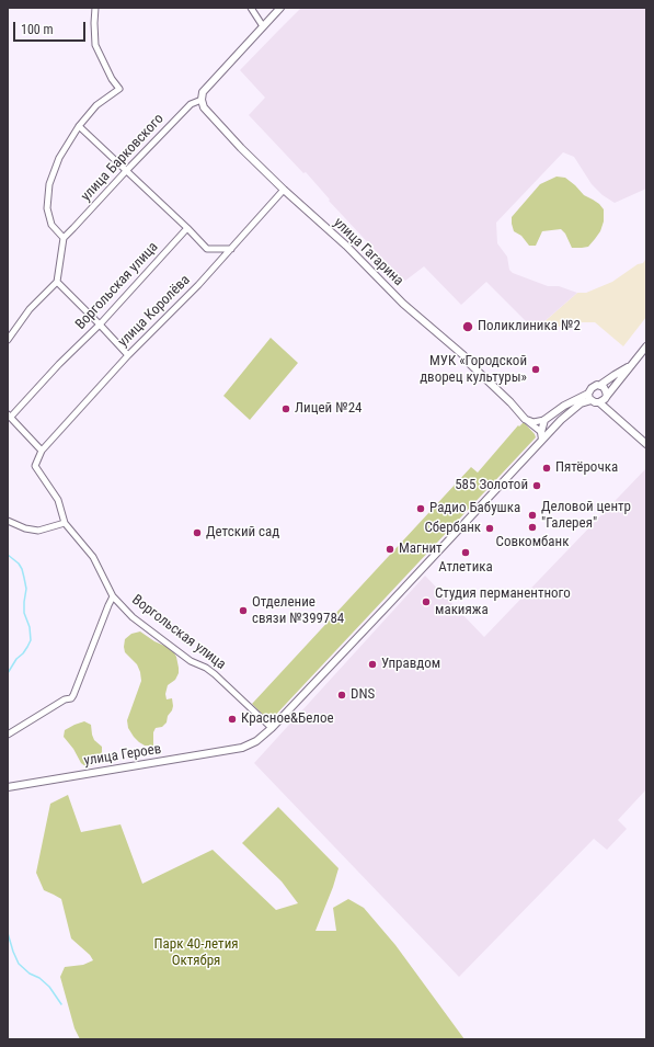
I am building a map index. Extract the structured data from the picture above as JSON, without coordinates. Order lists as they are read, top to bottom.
{
  "streets": {
    "street": [
      "улица Барковского",
      "улица Гагарина",
      "Воргольская улица",
      "улица Королёва",
      "улица Героев"
    ]
  },
  "crossings": [
    ["улица Барковского", "улица Гагарина"],
    ["улица Гагарина", "улица Королёва"],
    ["Воргольская улица", "улица Королёва"],
    ["Воргольская улица", "улица Героев"]
  ],
  "parks": ["Парк 40-летия Октября"],
  "places": [
    "Поликлиника №2",
    "МУК «Городской дворец культуры»",
    "Лицей №24",
    "Пятёрочка",
    "585 Золотой",
    "Радио Бабушка",
    "Деловой центр \"Галерея\"",
    "Совкомбанк",
    "Сбербанк",
    "Детский сад",
    "Магнит",
    "Атлетика",
    "Студия перманентного макияжа",
    "Отделение связи №399784",
    "Управдом",
    "DNS",
    "Красное&Белое"
  ],
  "scale_bar": "100 m"
}
